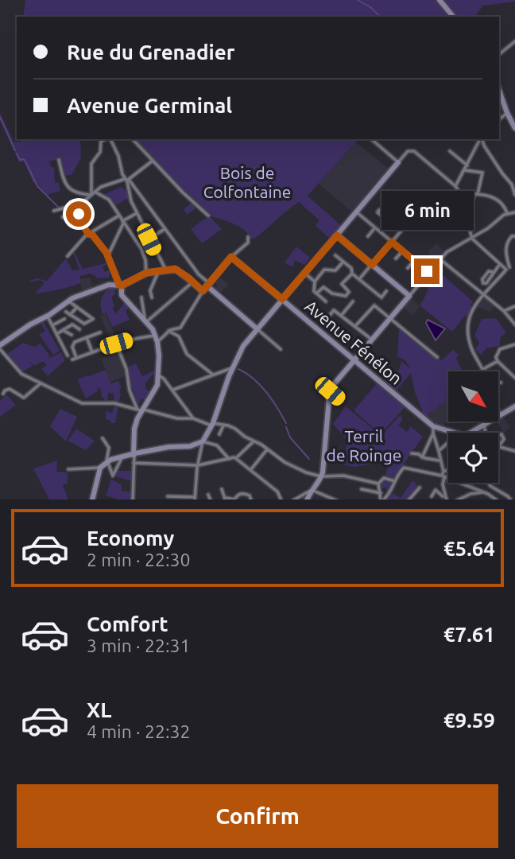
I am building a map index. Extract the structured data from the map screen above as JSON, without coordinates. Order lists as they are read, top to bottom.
{
  "streets": {
    "street": ["Avenue Fénélon"]
  },
  "parks": ["Bois de Colfontaine", "Terril de Roinge"],
  "north": "bottom right",
  "page": {
    "banner": ["Rue du Grenadier", "Avenue Germinal"],
    "bubble": "6 min",
    "list": [
      {
        "name": "Economy",
        "note": "2 min · 22:30",
        "value": "€5.64"
      },
      {
        "name": "Comfort",
        "note": "3 min · 22:31",
        "value": "€7.61"
      },
      {
        "name": "XL",
        "note": "4 min · 22:32",
        "value": "€9.59"
      }
    ],
    "buttons": "Confirm"
  }
}
